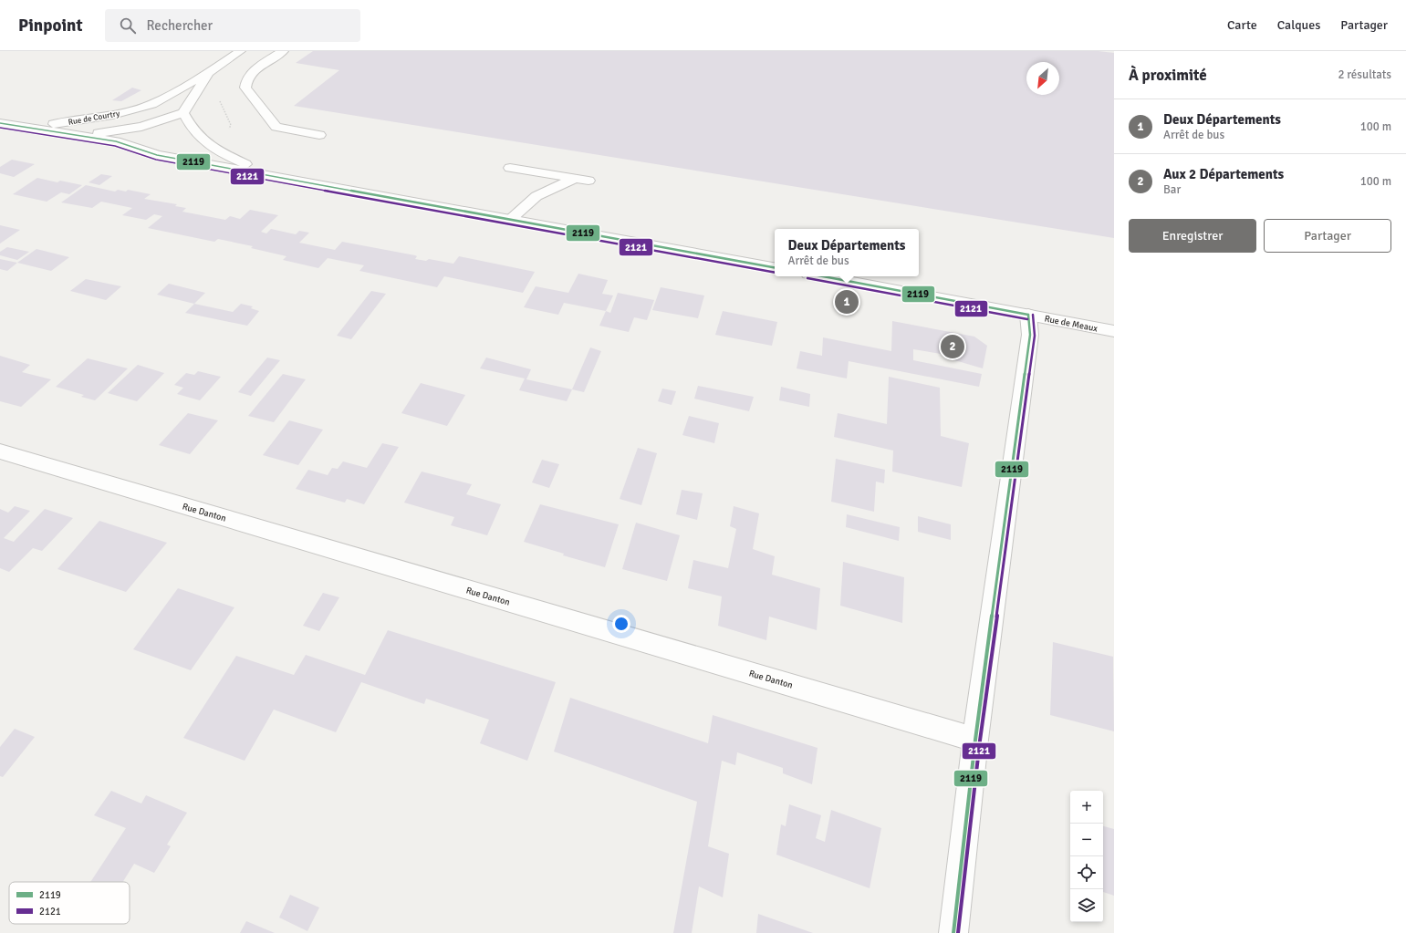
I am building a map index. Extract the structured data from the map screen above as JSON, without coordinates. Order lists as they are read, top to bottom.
{
  "streets": {
    "main road": ["Rue de Courtry", "Rue de Meaux", "Rue Danton"]
  },
  "lines": ["transit line 2119", "transit line 2121"],
  "legend": ["2119", "2121"],
  "north": "bottom left",
  "page": {
    "header": "Pinpoint",
    "search": "Rechercher",
    "nav": ["Carte", "Calques", "Partager"],
    "heading": ["À proximité", "2 résultats"],
    "list": [
      {
        "mark": "1",
        "name": "Deux Départements",
        "note": "Arrêt de bus",
        "value": "100 m"
      },
      {
        "mark": "2",
        "name": "Aux 2 Départements",
        "note": "Bar",
        "value": "100 m"
      }
    ],
    "buttons": ["Enregistrer", "Partager"],
    "popup": ["Deux Départements", "Arrêt de bus"],
    "pins": ["1", "2"],
    "map_buttons": ["+", "−"]
  }
}
